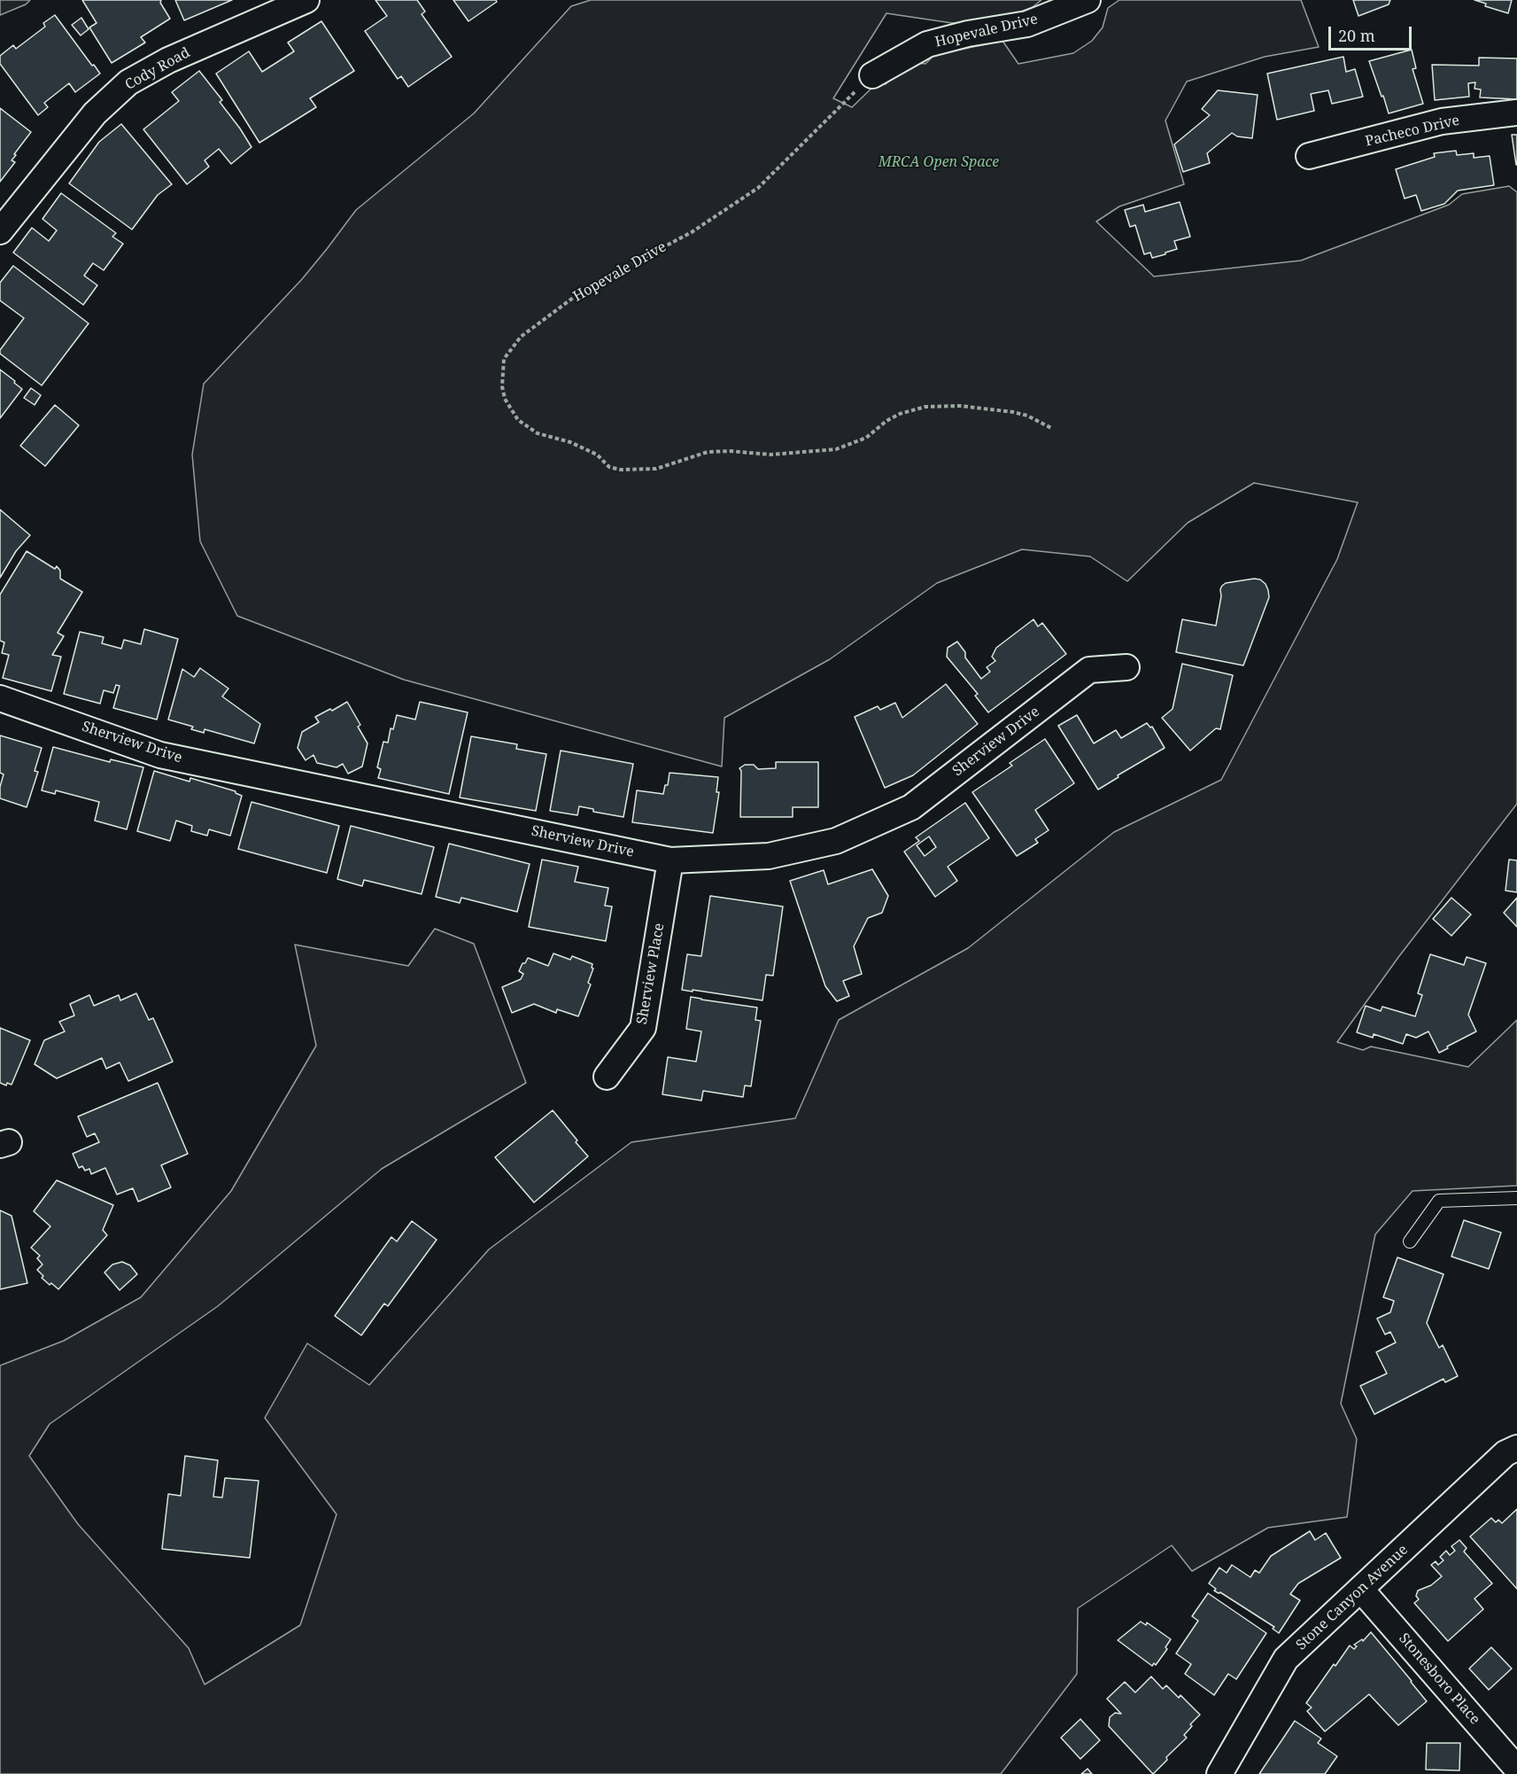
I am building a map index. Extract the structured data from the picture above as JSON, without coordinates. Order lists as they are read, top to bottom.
{
  "streets": {
    "street": [
      "Hopevale Drive",
      "Cody Road",
      "Pacheco Drive",
      "Sherview Drive",
      "Sherview Place",
      "Stone Canyon Avenue",
      "Stonesboro Place"
    ]
  },
  "crossings": [
    ["Sherview Drive", "Sherview Place"],
    ["Stone Canyon Avenue", "Stonesboro Place"]
  ],
  "parks": ["MRCA Open Space"],
  "scale_bar": "20 m"
}
